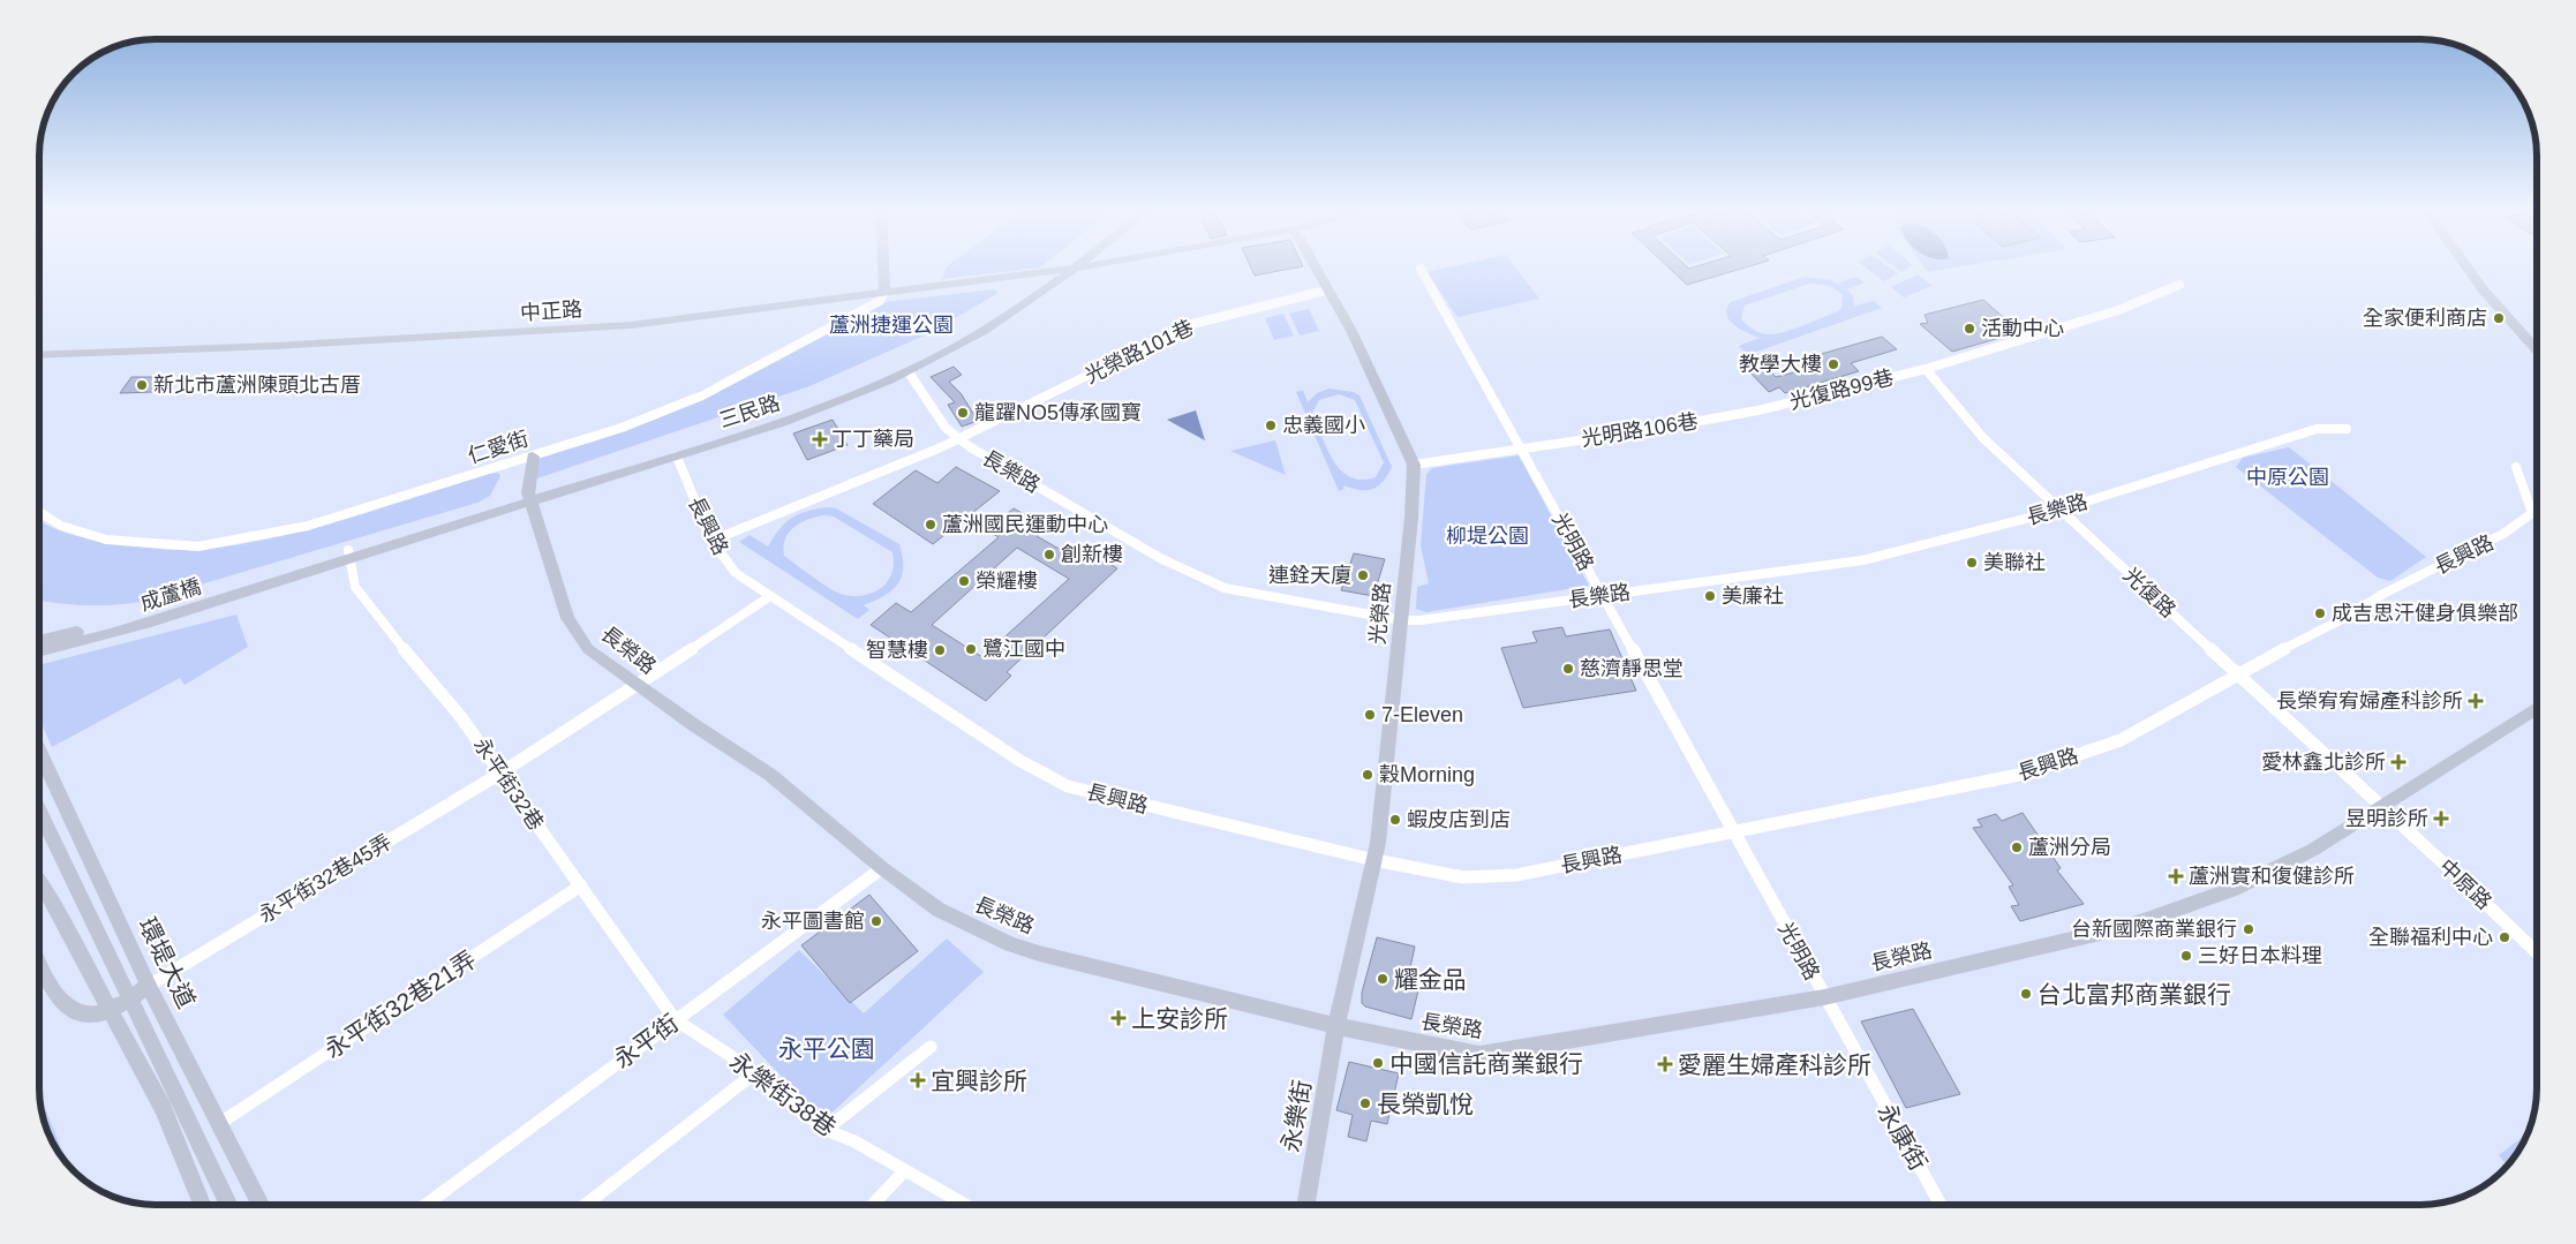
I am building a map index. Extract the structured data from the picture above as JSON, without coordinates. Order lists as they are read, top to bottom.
{
  "streets": {
    "street": [
      "中正路",
      "光榮路101巷",
      "光復路99巷",
      "三民路",
      "光明路106巷",
      "仁愛街",
      "長樂路",
      "長興路",
      "光明路",
      "光復路",
      "成蘆橋",
      "光榮路",
      "長榮路",
      "永平街32巷",
      "永平街32巷45弄",
      "中原路",
      "環堤大道",
      "永平街32巷21弄",
      "永平街",
      "永樂街38巷",
      "永樂街",
      "永康街"
    ]
  },
  "crossings": [
    ["中正路", "三民路"],
    ["中正路", "仁愛街"],
    ["光榮路101巷", "長樂路"],
    ["光榮路101巷", "長興路"],
    ["光榮路101巷", "光榮路"],
    ["光復路99巷", "光明路106巷"],
    ["光復路99巷", "光復路"],
    ["三民路", "長樂路"],
    ["三民路", "長興路"],
    ["三民路", "成蘆橋"],
    ["三民路", "長榮路"],
    ["三民路", "永平街32巷"],
    ["光明路106巷", "光明路"],
    ["光明路106巷", "光榮路"],
    ["仁愛街", "長榮路"],
    ["長樂路", "光明路"],
    ["長樂路", "光復路"],
    ["長樂路", "光榮路"],
    ["長興路", "光明路"],
    ["長興路", "光復路"],
    ["長興路", "光榮路"],
    ["光明路", "長榮路"],
    ["光明路", "永康街"],
    ["光復路", "長榮路"],
    ["光復路", "中原路"],
    ["光榮路", "長榮路"],
    ["光榮路", "永樂街"],
    ["長榮路", "中原路"],
    ["長榮路", "永平街"],
    ["長榮路", "永樂街"],
    ["長榮路", "永康街"],
    ["永平街32巷", "永平街32巷45弄"],
    ["永平街32巷", "永平街32巷21弄"],
    ["永平街32巷", "永平街"],
    ["永平街32巷", "永樂街38巷"],
    ["永平街32巷45弄", "環堤大道"],
    ["環堤大道", "永平街32巷21弄"],
    ["永平街", "永樂街38巷"]
  ],
  "parks": [
    "蘆洲捷運公園",
    "中原公園",
    "柳堤公園",
    "永平公園"
  ],
  "places": {
    "other": [
      "全家便利商店",
      "活動中心",
      "教學大樓",
      "新北市蘆洲陳頭北古厝",
      "龍躍NO5傳承國寶",
      "忠義國小",
      "蘆洲國民運動中心",
      "創新樓",
      "美聯社",
      "連銓天廈",
      "榮耀樓",
      "美廉社",
      "成吉思汗健身俱樂部",
      "鷺江國中",
      "智慧樓",
      "慈濟靜思堂",
      "7-Eleven",
      "穀Morning",
      "蝦皮店到店",
      "蘆洲分局",
      "永平圖書館",
      "台新國際商業銀行",
      "全聯福利中心",
      "三好日本料理",
      "耀金品",
      "台北富邦商業銀行",
      "中國信託商業銀行",
      "長榮凱悅"
    ],
    "health": [
      "丁丁藥局",
      "長榮宥宥婦產科診所",
      "愛林鑫北診所",
      "昱明診所",
      "蘆洲實和復健診所",
      "上安診所",
      "愛麗生婦產科診所",
      "宜興診所"
    ]
  }
}
